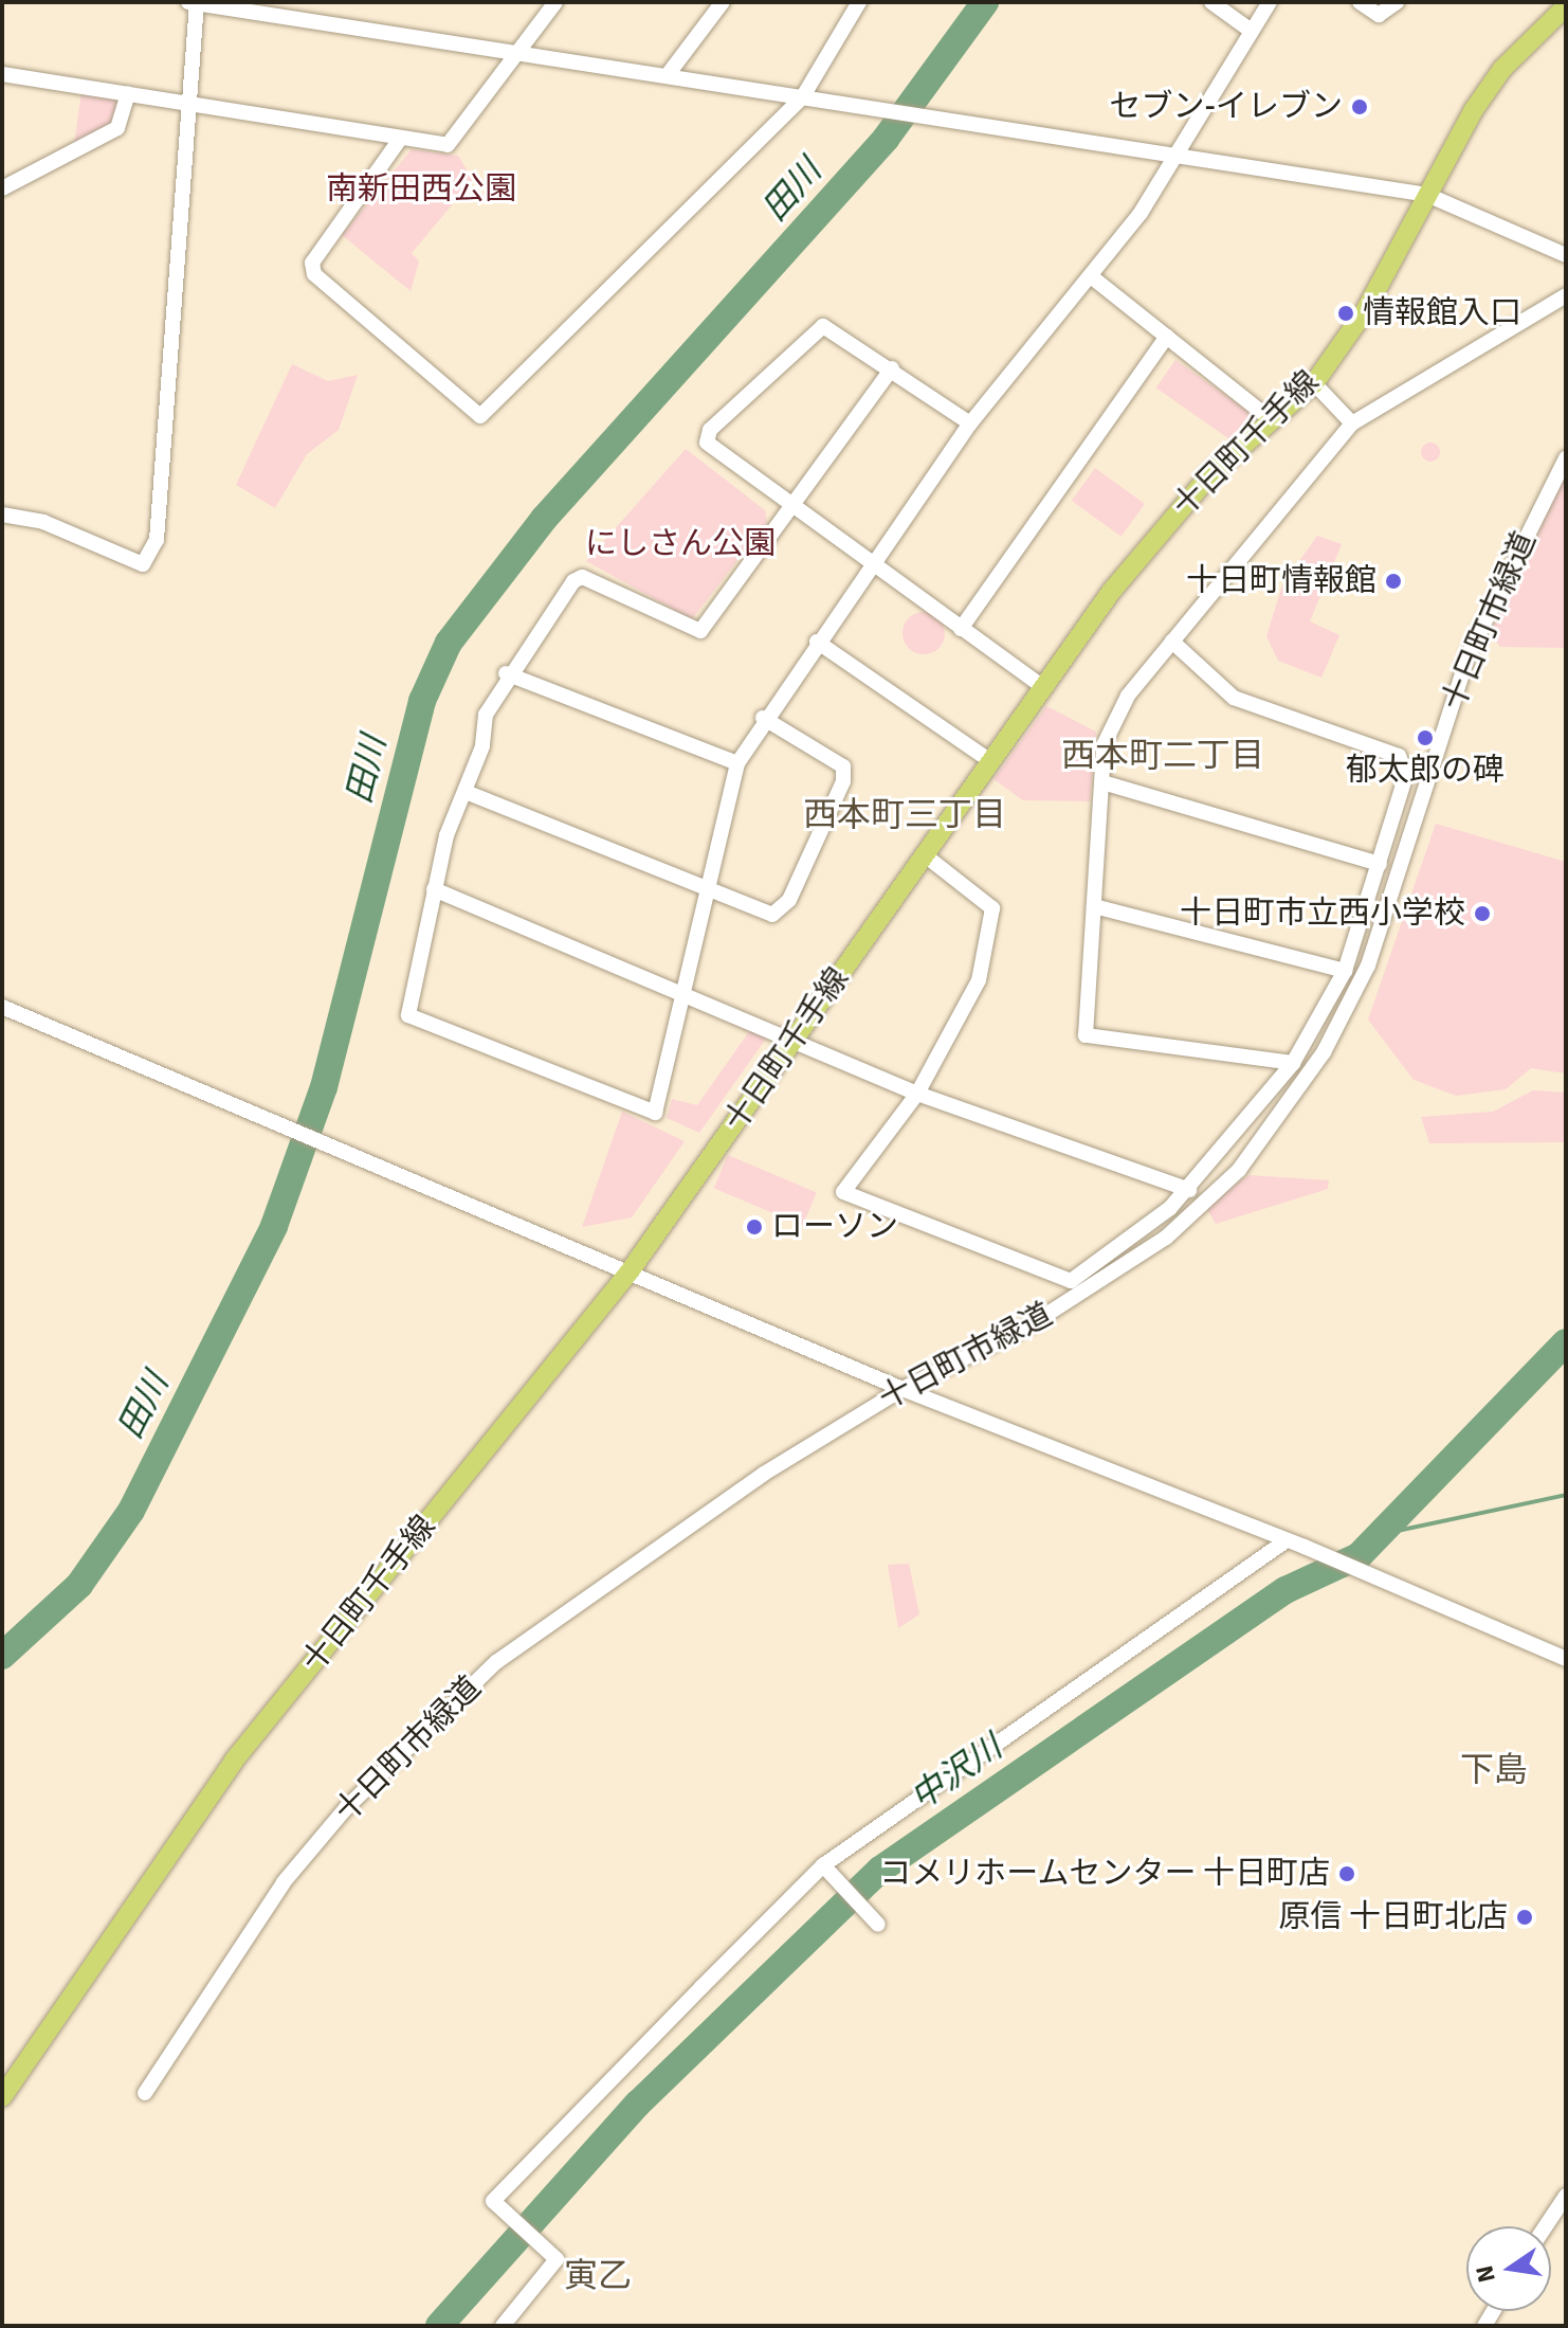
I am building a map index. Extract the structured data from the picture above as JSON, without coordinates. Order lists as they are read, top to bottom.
{
  "streets": {
    "main road": ["十日町千手線"],
    "street": ["十日町市緑道"]
  },
  "districts": [
    "西本町二丁目",
    "西本町三丁目",
    "下島",
    "寅乙"
  ],
  "water": ["田川", "中沢川"],
  "parks": ["南新田西公園", "にしさん公園"],
  "places": [
    "セブン-イレブン",
    "情報館入口",
    "十日町情報館",
    "郁太郎の碑",
    "十日町市立西小学校",
    "ローソン",
    "コメリホームセンター 十日町店",
    "原信 十日町北店"
  ],
  "north": "left"
}
